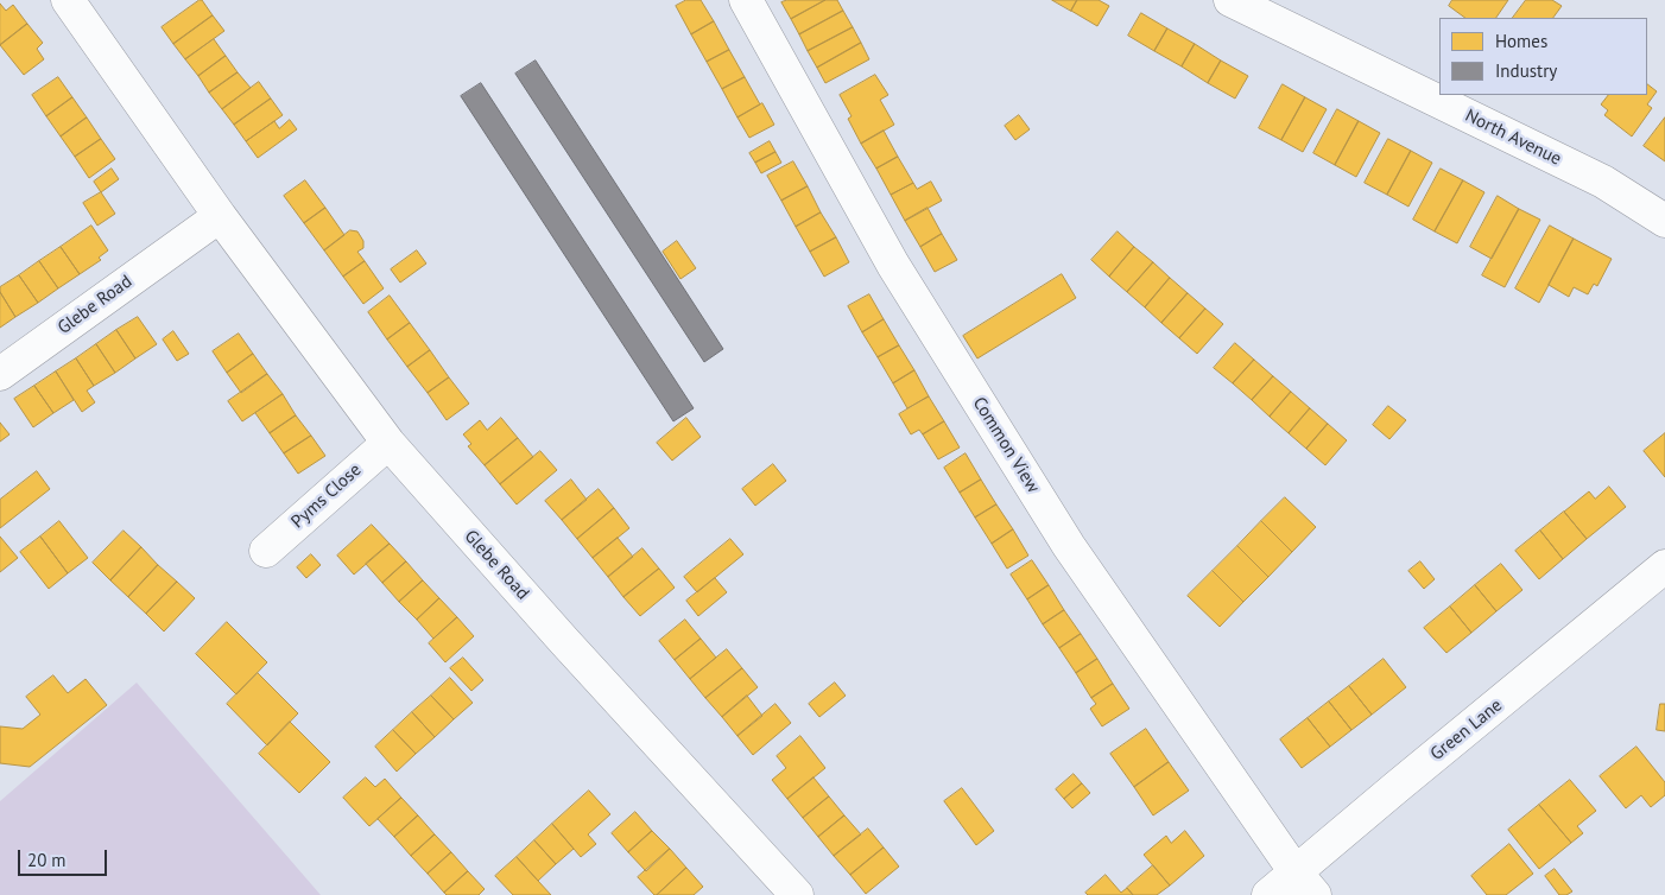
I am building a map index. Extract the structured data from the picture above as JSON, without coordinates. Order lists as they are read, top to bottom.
{
  "streets": {
    "street": [
      "North Avenue",
      "Glebe Road",
      "Common View",
      "Pyms Close",
      "Green Lane"
    ]
  },
  "crossings": [
    ["Glebe Road", "Pyms Close"],
    ["Common View", "Green Lane"]
  ],
  "legend": ["Homes", "Industry"],
  "scale_bar": "20 m"
}
